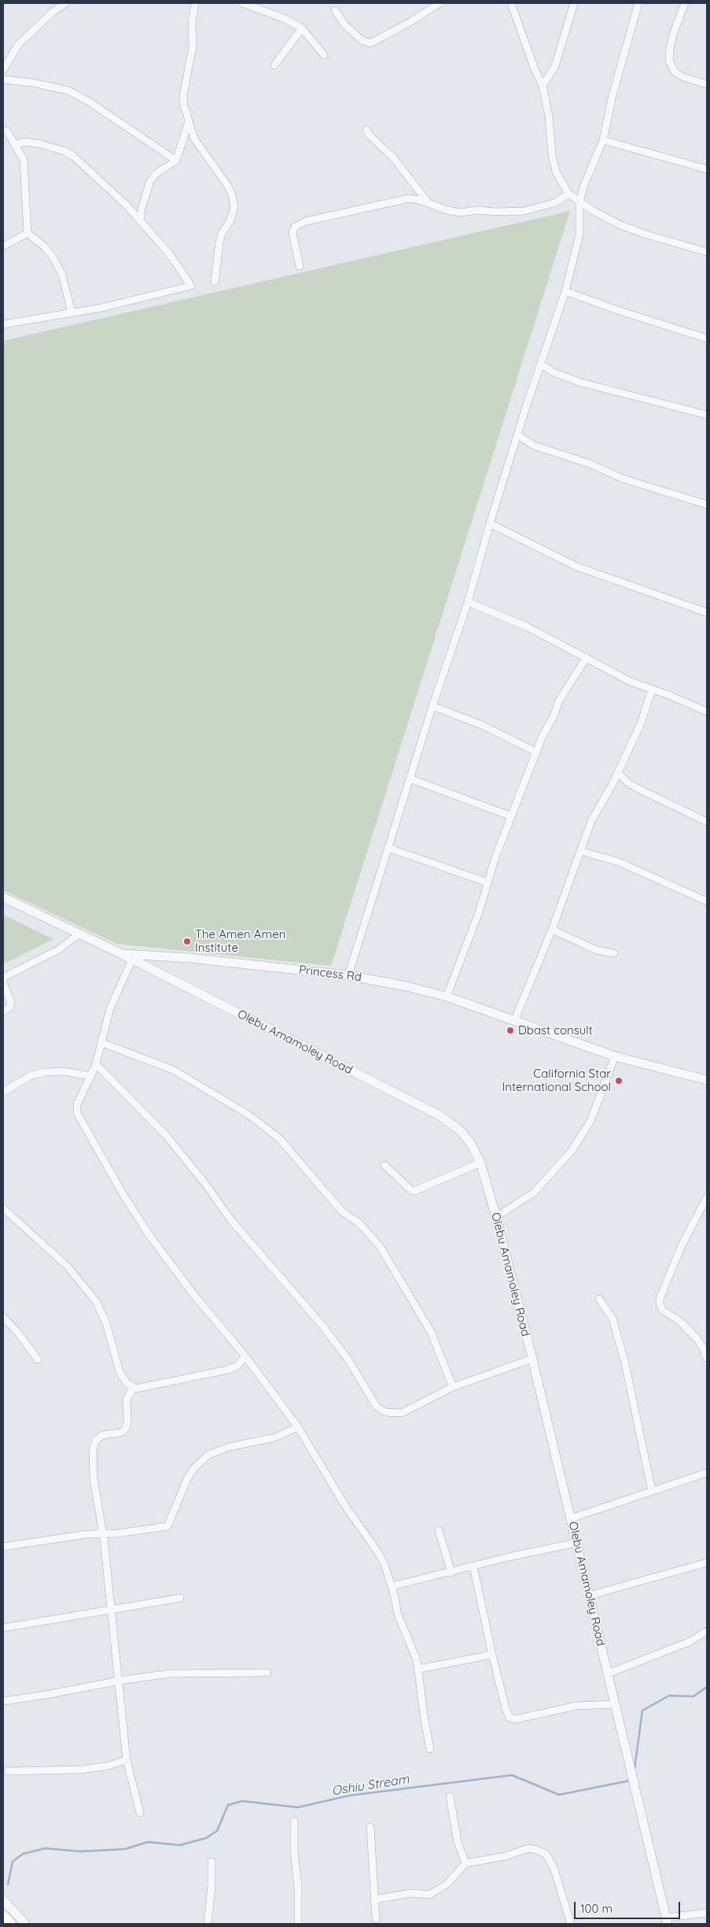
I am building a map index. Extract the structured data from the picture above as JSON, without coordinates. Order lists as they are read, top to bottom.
{
  "streets": {
    "street": ["Princess Rd", "Olebu Amamoley Road"]
  },
  "crossings": [
    ["Princess Rd", "Olebu Amamoley Road"]
  ],
  "water": ["Oshiu Stream"],
  "places": ["The Amen Amen Institute", "Dbast consult", "California Star International School"],
  "scale_bar": "100 m"
}
